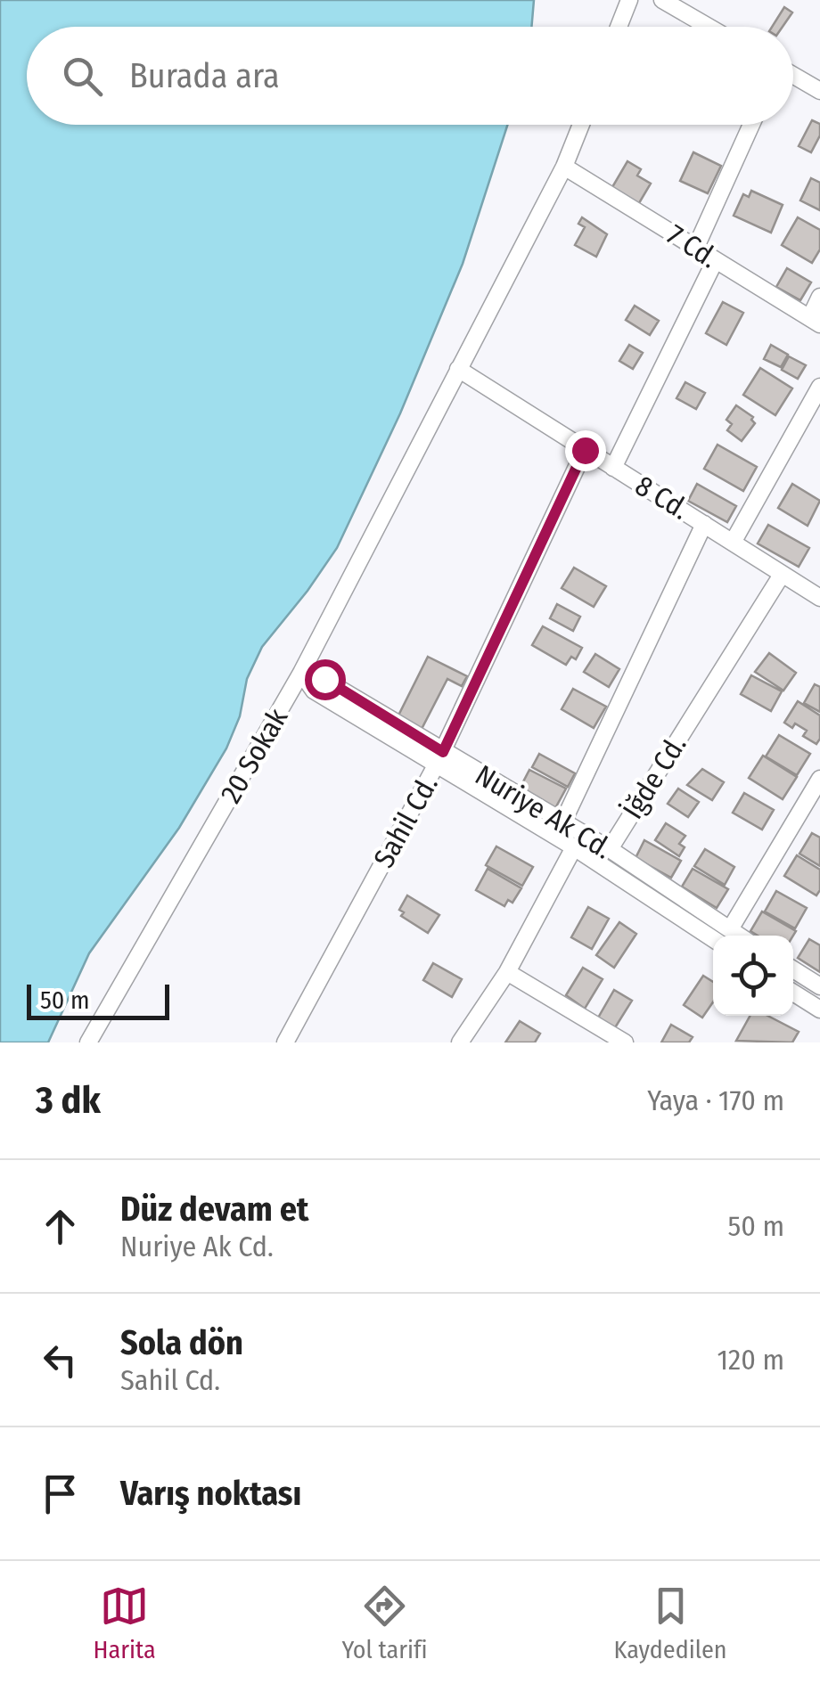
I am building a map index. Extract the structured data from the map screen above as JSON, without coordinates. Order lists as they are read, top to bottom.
{
  "streets": {
    "street": [
      "7 Cd.",
      "8 Cd.",
      "20 Sokak",
      "İğde Cd.",
      "Nuriye Ak Cd.",
      "Sahil Cd."
    ]
  },
  "crossings": [
    ["8 Cd.", "20 Sokak"],
    ["8 Cd.", "İğde Cd."],
    ["8 Cd.", "Sahil Cd."],
    ["20 Sokak", "Nuriye Ak Cd."],
    ["İğde Cd.", "Nuriye Ak Cd."],
    ["Nuriye Ak Cd.", "Sahil Cd."]
  ],
  "scale_bar": "50 m",
  "page": {
    "search": "Burada ara",
    "scale": "50 m",
    "heading": ["3 dk", "Yaya · 170 m"],
    "list": [
      ["Düz devam et", "Nuriye Ak Cd.", "50 m"],
      ["Sola dön", "Sahil Cd.", "120 m"],
      "Varış noktası"
    ],
    "nav": ["Harita", "Yol tarifi", "Kaydedilen"]
  }
}
